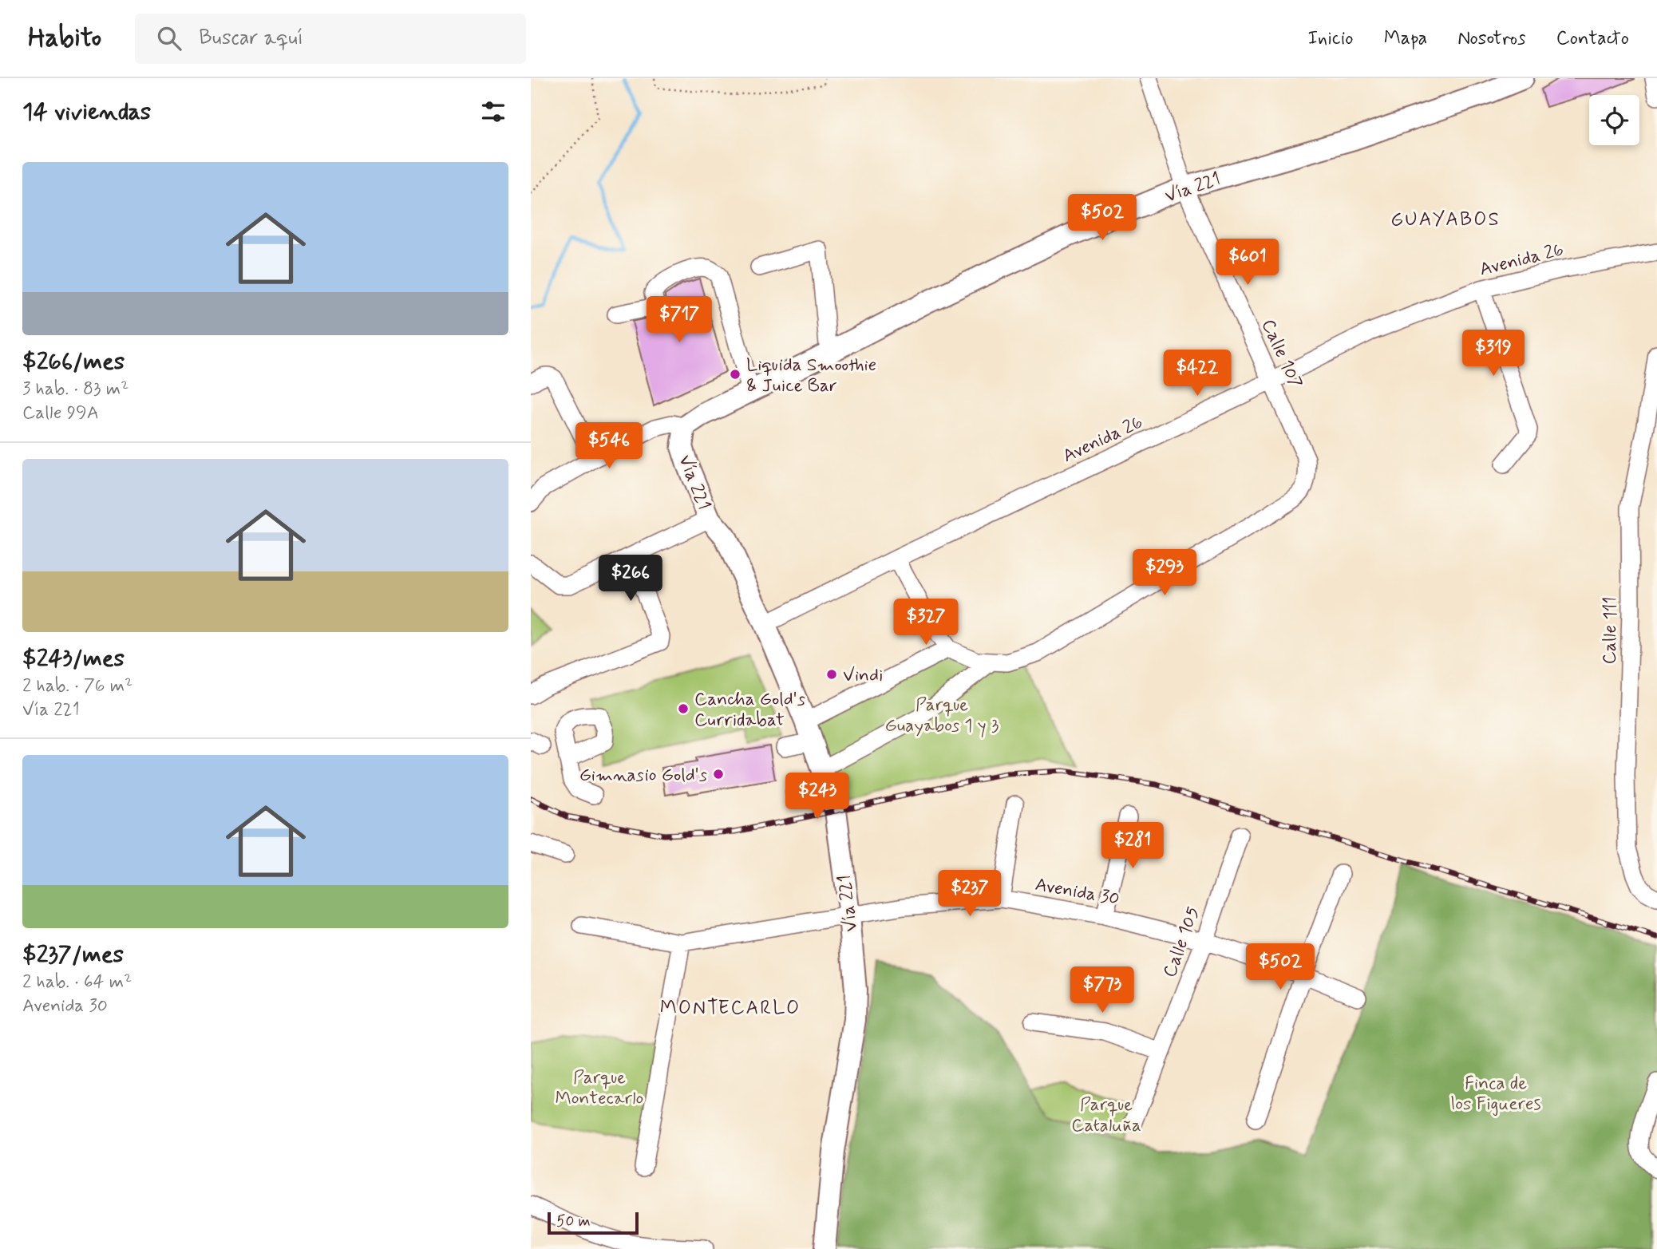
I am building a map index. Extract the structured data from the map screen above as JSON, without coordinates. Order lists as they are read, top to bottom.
{
  "streets": {
    "main road": ["Vía 221"],
    "street": [
      "Avenida 26",
      "Calle 107",
      "Calle 111",
      "Avenida 30",
      "Calle 105"
    ]
  },
  "crossings": [
    ["Vía 221", "Avenida 26"],
    ["Vía 221", "Calle 107"],
    ["Vía 221", "Avenida 30"],
    ["Avenida 26", "Calle 107"],
    ["Avenida 30", "Calle 105"]
  ],
  "districts": ["GUAYABOS", "MONTECARLO"],
  "parks": [
    "Parque Guayabos 1 y 3",
    "Parque Montecarlo",
    "Finca de los Figueres",
    "Parque Cataluña"
  ],
  "places": [
    "Liquida Smoothie & Juice Bar",
    "Vindi",
    "Cancha Gold's Curridabat",
    "Gimnasio Gold's"
  ],
  "scale_bar": "50 m",
  "page": {
    "header": "Habito",
    "search": "Buscar aquí",
    "nav": [
      "Inicio",
      "Mapa",
      "Nosotros",
      "Contacto"
    ],
    "heading": "14 viviendas",
    "list": [
      {
        "name": "$266/mes",
        "note": "3 hab. · 83 m² · Calle 99A"
      },
      {
        "name": "$243/mes",
        "note": "2 hab. · 76 m² · Vía 221"
      },
      {
        "name": "$237/mes",
        "note": "2 hab. · 64 m² · Avenida 30"
      }
    ],
    "price": [
      "$502",
      "$601",
      "$717",
      "$319",
      "$422",
      "$546",
      "$293",
      "$266",
      "$327",
      "$243",
      "$281",
      "$237",
      "$502",
      "$773"
    ],
    "scale": "50 m"
  }
}
